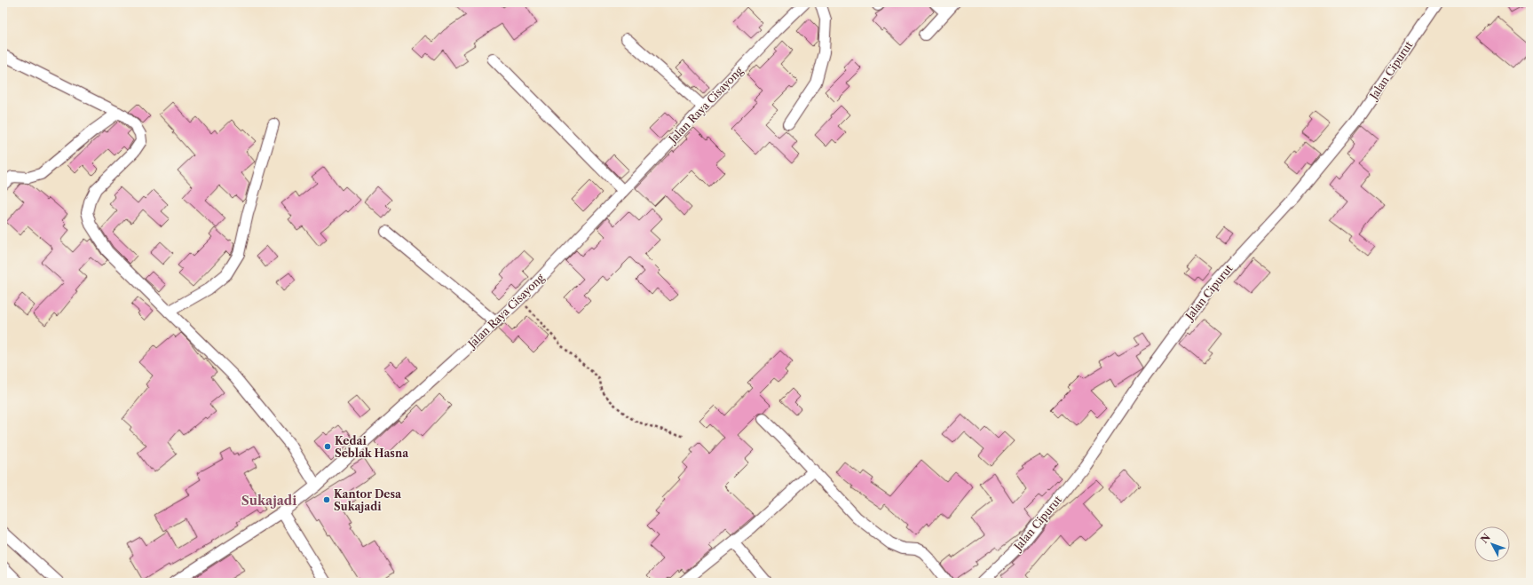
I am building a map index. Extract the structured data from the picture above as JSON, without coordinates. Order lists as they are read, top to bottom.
{
  "streets": {
    "street": ["Jalan Cipurut", "Jalan Raya Cisayong"]
  },
  "districts": ["Sukajadi"],
  "places": ["Kedai Seblak Hasna", "Kantor Desa Sukajadi"],
  "north": "top left"
}
